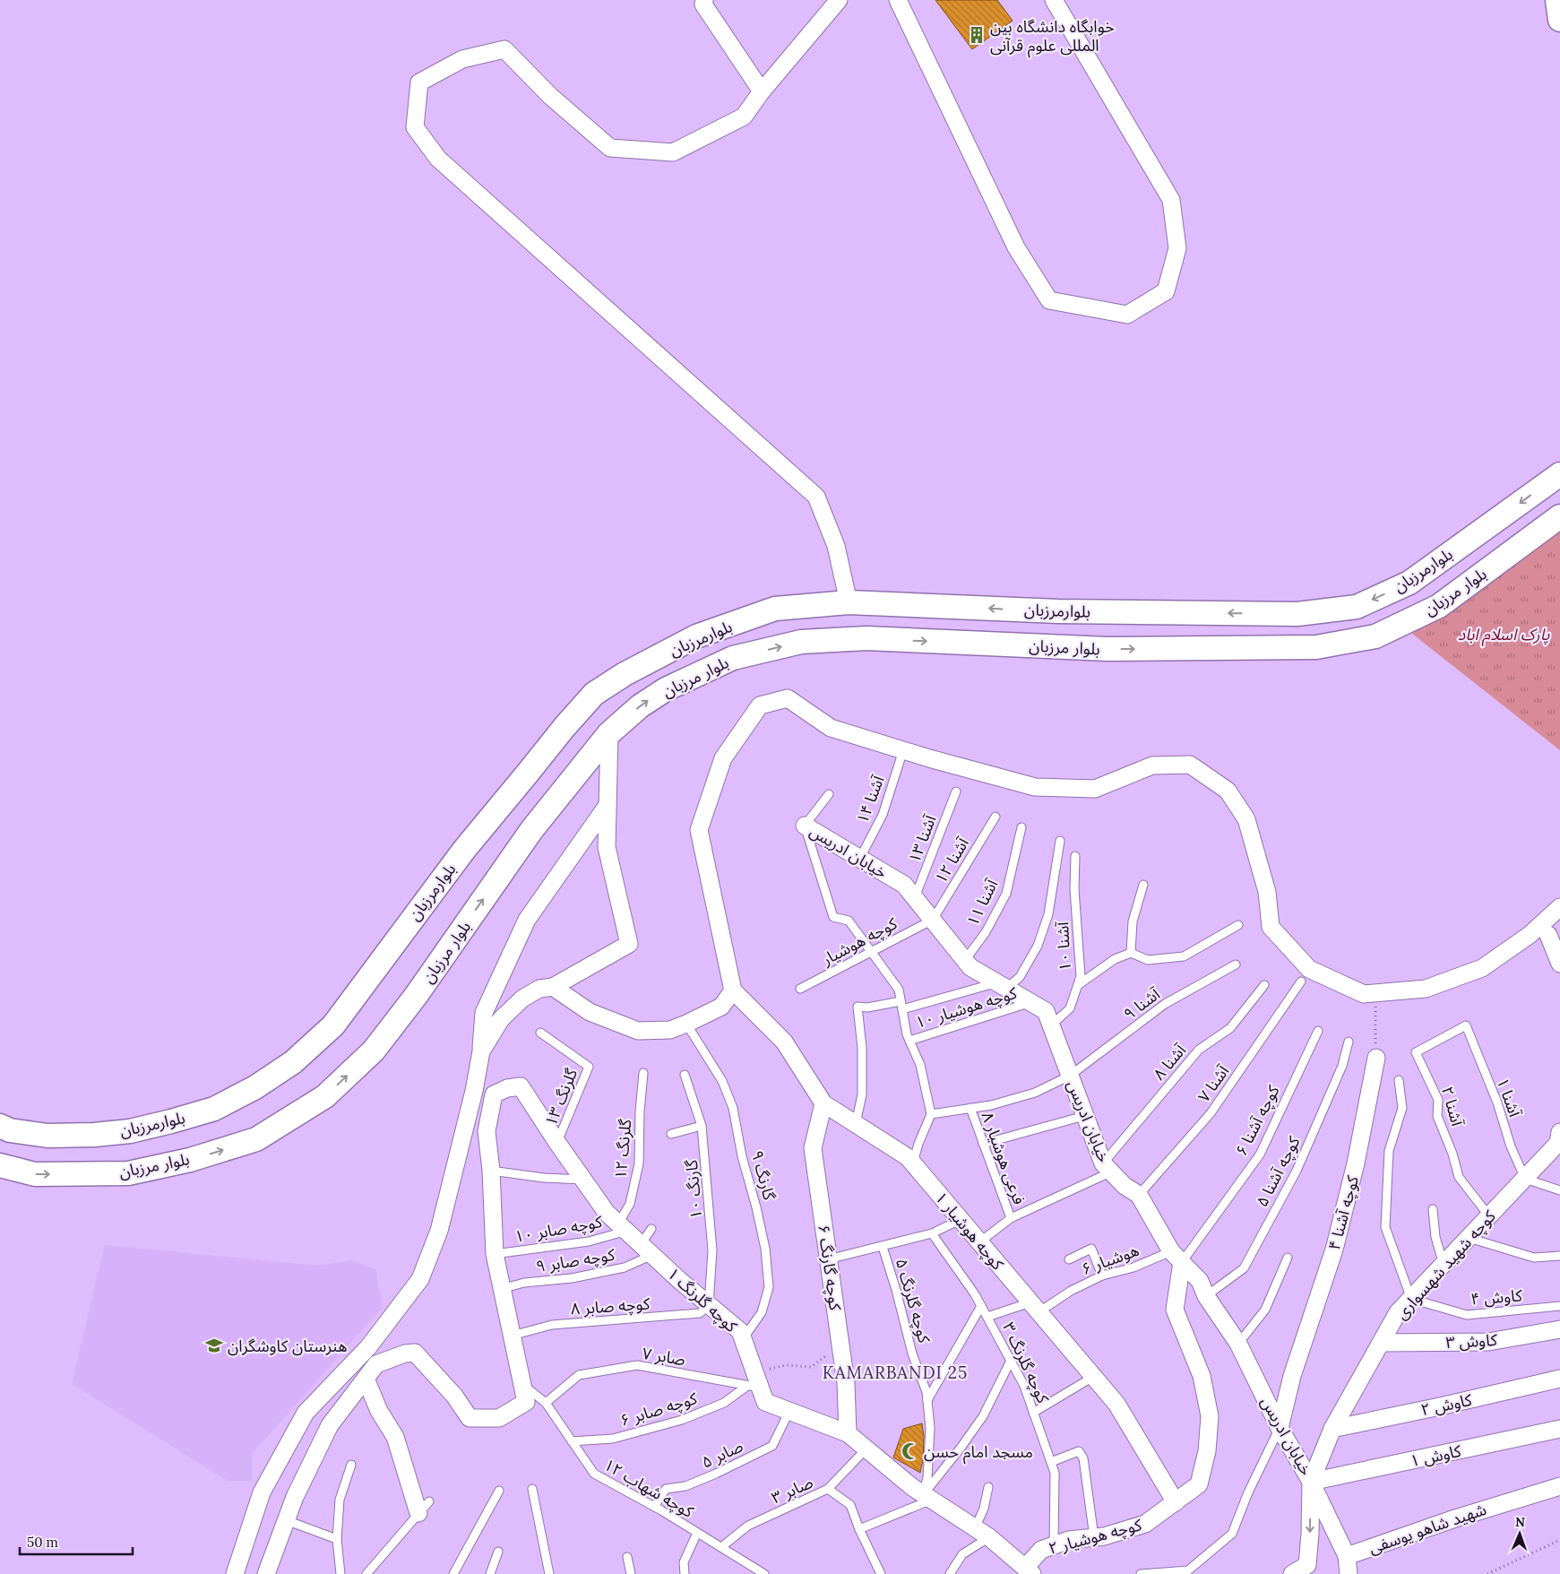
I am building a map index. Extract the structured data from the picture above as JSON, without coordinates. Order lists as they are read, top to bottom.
{
  "streets": {
    "main road": ["بلوارمرزبان", "بلوار مرزبان"],
    "street": [
      "خیابان ادریس",
      "کوچه آشنا ۴",
      "کوچه هوشیار ۱",
      "کوچه شهید شهسواری",
      "کوچه گارنگ ۶",
      "کوچه گلرنگ ۱",
      "کاوش ۳",
      "کاوش ۲",
      "کاوش ۱",
      "شهید شاهو یوسفی",
      "کوچه هوشیار ۲"
    ],
    "lane": [
      "آشنا ۱۴",
      "آشنا ۱۳",
      "آشنا ۱۲",
      "آشنا ۱۱",
      "کوچه هوشیار",
      "آشنا ۱۰",
      "آشنا ۹",
      "کوچه هوشیار ۱۰",
      "آشنا ۸",
      "آشنا ۷",
      "گلرنگ ۱۳",
      "آشنا ۱",
      "آشنا ۲",
      "کوچه آشنا ۶",
      "گلرنگ ۱۲",
      "فرعی هوشیار ۸",
      "کوچه آشنا ۵",
      "گارنگ ۹",
      "گارنگ ۱۰",
      "کوچه صابر ۱۰",
      "هوشیار ۶",
      "کوچه صابر ۹",
      "کاوش ۴",
      "کوچه گلرنگ ۵",
      "کوچه صابر ۸",
      "صابر ۷",
      "کوچه گلرنگ ۳",
      "کوچه صابر ۶",
      "صابر ۵",
      "کوچه شهاب ۱۲",
      "صابر ۳"
    ]
  },
  "crossings": [
    ["آشنا ۱۴", "خیابان ادریس"],
    ["آشنا ۱۳", "خیابان ادریس"],
    ["خیابان ادریس", "آشنا ۱۲"],
    ["خیابان ادریس", "آشنا ۱۱"],
    ["خیابان ادریس", "کوچه هوشیار"],
    ["خیابان ادریس", "آشنا ۱۰"],
    ["خیابان ادریس", "آشنا ۹"],
    ["خیابان ادریس", "کوچه هوشیار ۱۰"],
    ["خیابان ادریس", "آشنا ۸"],
    ["خیابان ادریس", "آشنا ۷"],
    ["خیابان ادریس", "کوچه آشنا ۶"],
    ["خیابان ادریس", "کوچه آشنا ۵"],
    ["خیابان ادریس", "کوچه آشنا ۴"],
    ["خیابان ادریس", "هوشیار ۶"],
    ["خیابان ادریس", "کوچه شهید شهسواری"],
    ["خیابان ادریس", "کاوش ۱"],
    ["خیابان ادریس", "شهید شاهو یوسفی"],
    ["خیابان ادریس", "کوچه هوشیار ۲"],
    ["آشنا ۱۲", "کوچه هوشیار"],
    ["آشنا ۹", "فرعی هوشیار ۸"],
    ["گلرنگ ۱۳", "کوچه گلرنگ ۱"],
    ["آشنا ۱", "آشنا ۲"],
    ["آشنا ۱", "کوچه شهید شهسواری"],
    ["آشنا ۲", "کوچه شهید شهسواری"],
    ["کوچه آشنا ۶", "هوشیار ۶"],
    ["کوچه آشنا ۶", "کوچه هوشیار ۲"],
    ["گلرنگ ۱۲", "کوچه صابر ۱۰"],
    ["گلرنگ ۱۲", "کوچه گلرنگ ۱"],
    ["گارنگ ۹", "کوچه گلرنگ ۱"],
    ["گارنگ ۱۰", "کوچه گلرنگ ۱"],
    ["گارنگ ۱۰", "کوچه صابر ۸"],
    ["کوچه صابر ۱۰", "کوچه گلرنگ ۱"],
    ["کوچه هوشیار ۱", "هوشیار ۶"],
    ["کوچه هوشیار ۱", "کوچه گارنگ ۶"],
    ["کوچه هوشیار ۱", "کوچه هوشیار ۲"],
    ["هوشیار ۶", "کوچه گلرنگ ۳"],
    ["هوشیار ۶", "کوچه هوشیار ۲"],
    ["کوچه صابر ۹", "کوچه گلرنگ ۱"],
    ["کوچه شهید شهسواری", "کاوش ۴"],
    ["کوچه شهید شهسواری", "کاوش ۳"],
    ["کوچه شهید شهسواری", "کاوش ۲"],
    ["کوچه شهید شهسواری", "کاوش ۱"],
    ["کوچه گارنگ ۶", "کوچه گلرنگ ۱"],
    ["کوچه گلرنگ ۱", "کوچه گلرنگ ۵"],
    ["کوچه گلرنگ ۱", "کوچه صابر ۸"],
    ["کوچه گلرنگ ۱", "صابر ۷"],
    ["کوچه گلرنگ ۱", "کوچه صابر ۶"],
    ["کوچه گلرنگ ۱", "صابر ۵"],
    ["کوچه گلرنگ ۱", "صابر ۳"],
    ["کوچه گلرنگ ۱", "کوچه هوشیار ۲"],
    ["صابر ۷", "کوچه صابر ۶"],
    ["صابر ۷", "کوچه شهاب ۱۲"],
    ["کوچه گلرنگ ۳", "کوچه هوشیار ۲"],
    ["کوچه صابر ۶", "کوچه شهاب ۱۲"],
    ["صابر ۵", "کوچه شهاب ۱۲"],
    ["کوچه شهاب ۱۲", "صابر ۳"]
  ],
  "one_way": ["بلوارمرزبان", "بلوار مرزبان"],
  "districts": ["KAMARBANDI 25"],
  "parks": ["پارک اسلام اباد"],
  "places": {
    "building": ["خوابگاه دانشگاه بین المللی علوم قرآنی"],
    "school or university": ["هنرستان کاوشگران"],
    "mosque": ["مسجد امام حسن"]
  },
  "scale_bar": "50 m",
  "north": "top"
}
